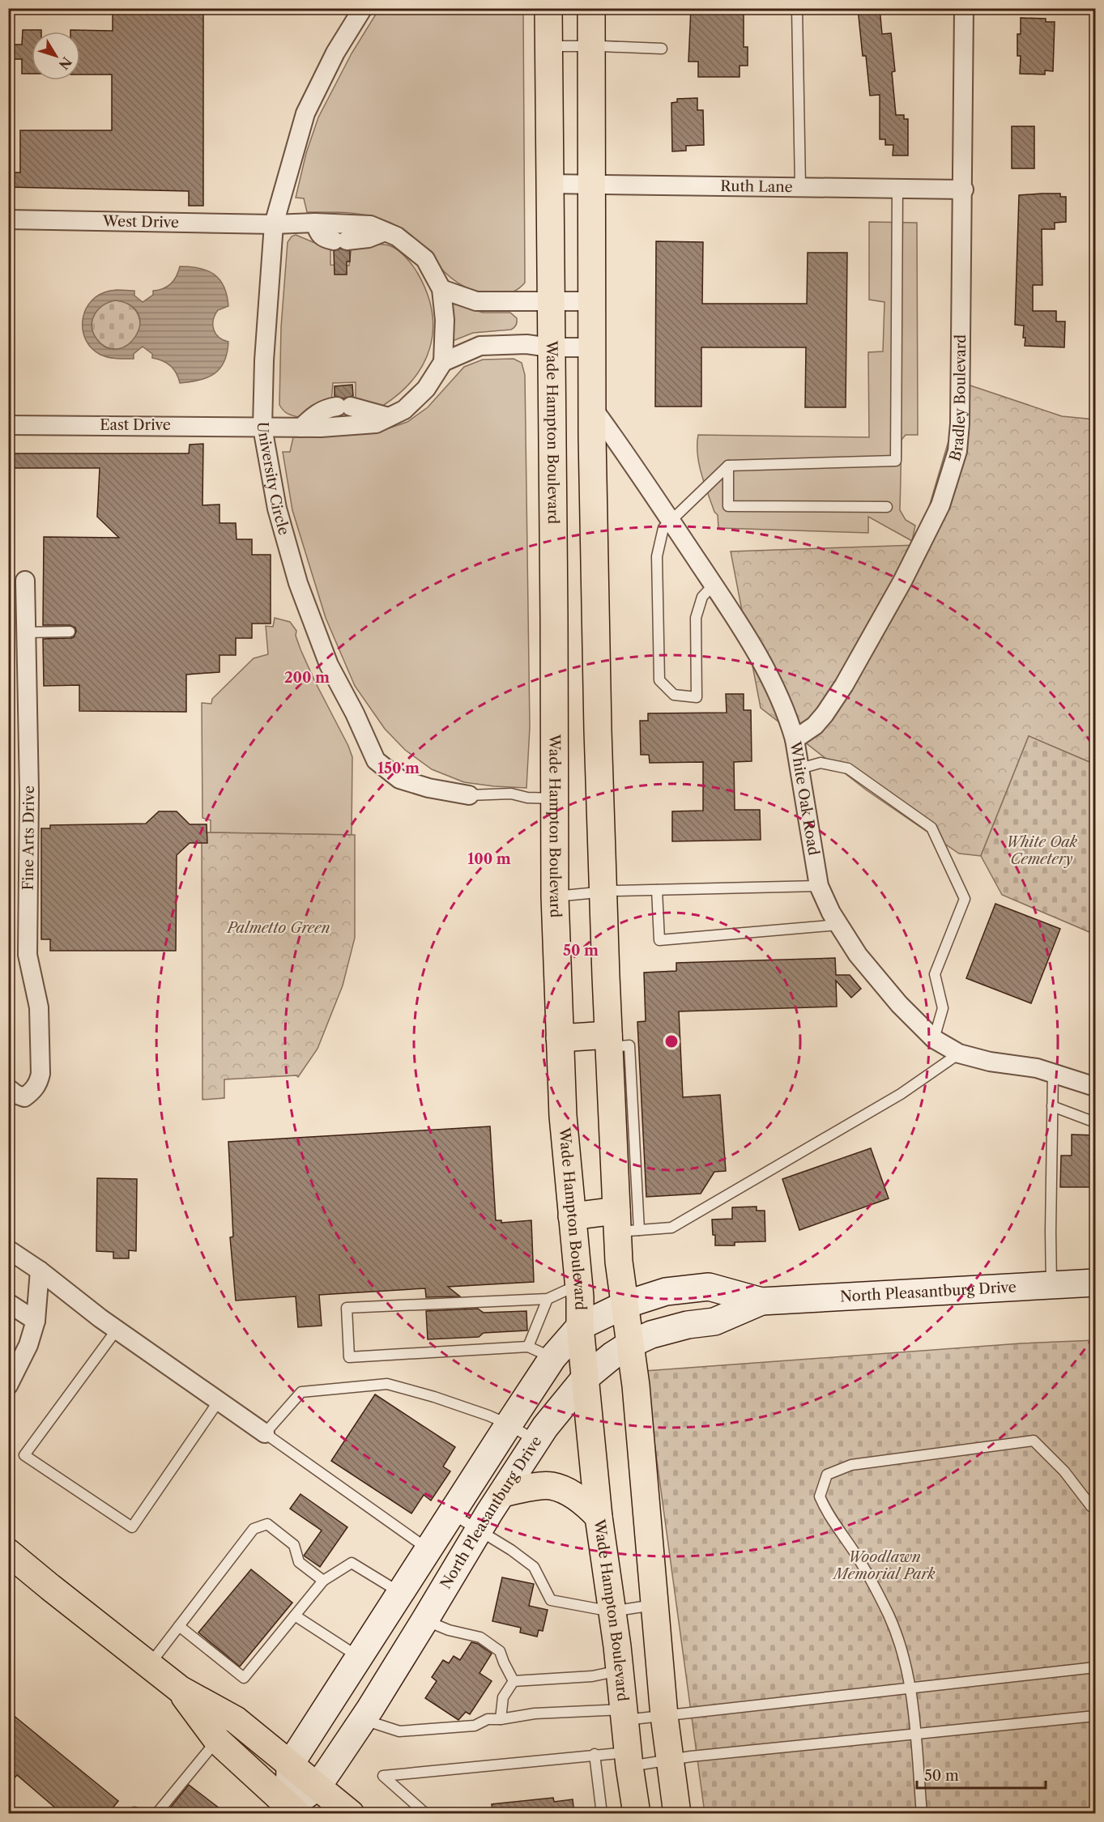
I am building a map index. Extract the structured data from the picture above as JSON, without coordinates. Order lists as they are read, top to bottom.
{
  "streets": {
    "main road": ["Wade Hampton Boulevard", "North Pleasantburg Drive"],
    "street": [
      "Ruth Lane",
      "West Drive",
      "Bradley Boulevard",
      "East Drive",
      "University Circle",
      "White Oak Road",
      "Fine Arts Drive"
    ]
  },
  "crossings": [
    ["Ruth Lane", "Bradley Boulevard"],
    ["Ruth Lane", "Wade Hampton Boulevard"],
    ["West Drive", "University Circle"],
    ["Bradley Boulevard", "White Oak Road"],
    ["East Drive", "University Circle"],
    ["Wade Hampton Boulevard", "University Circle"],
    ["Wade Hampton Boulevard", "North Pleasantburg Drive"]
  ],
  "parks": ["White Oak Cemetery", "Palmetto Green", "Woodlawn Memorial Park"],
  "scale_bar": "50 m",
  "north": "bottom right",
  "rings": [
    "200 m",
    "150 m",
    "100 m",
    "50 m"
  ]
}
